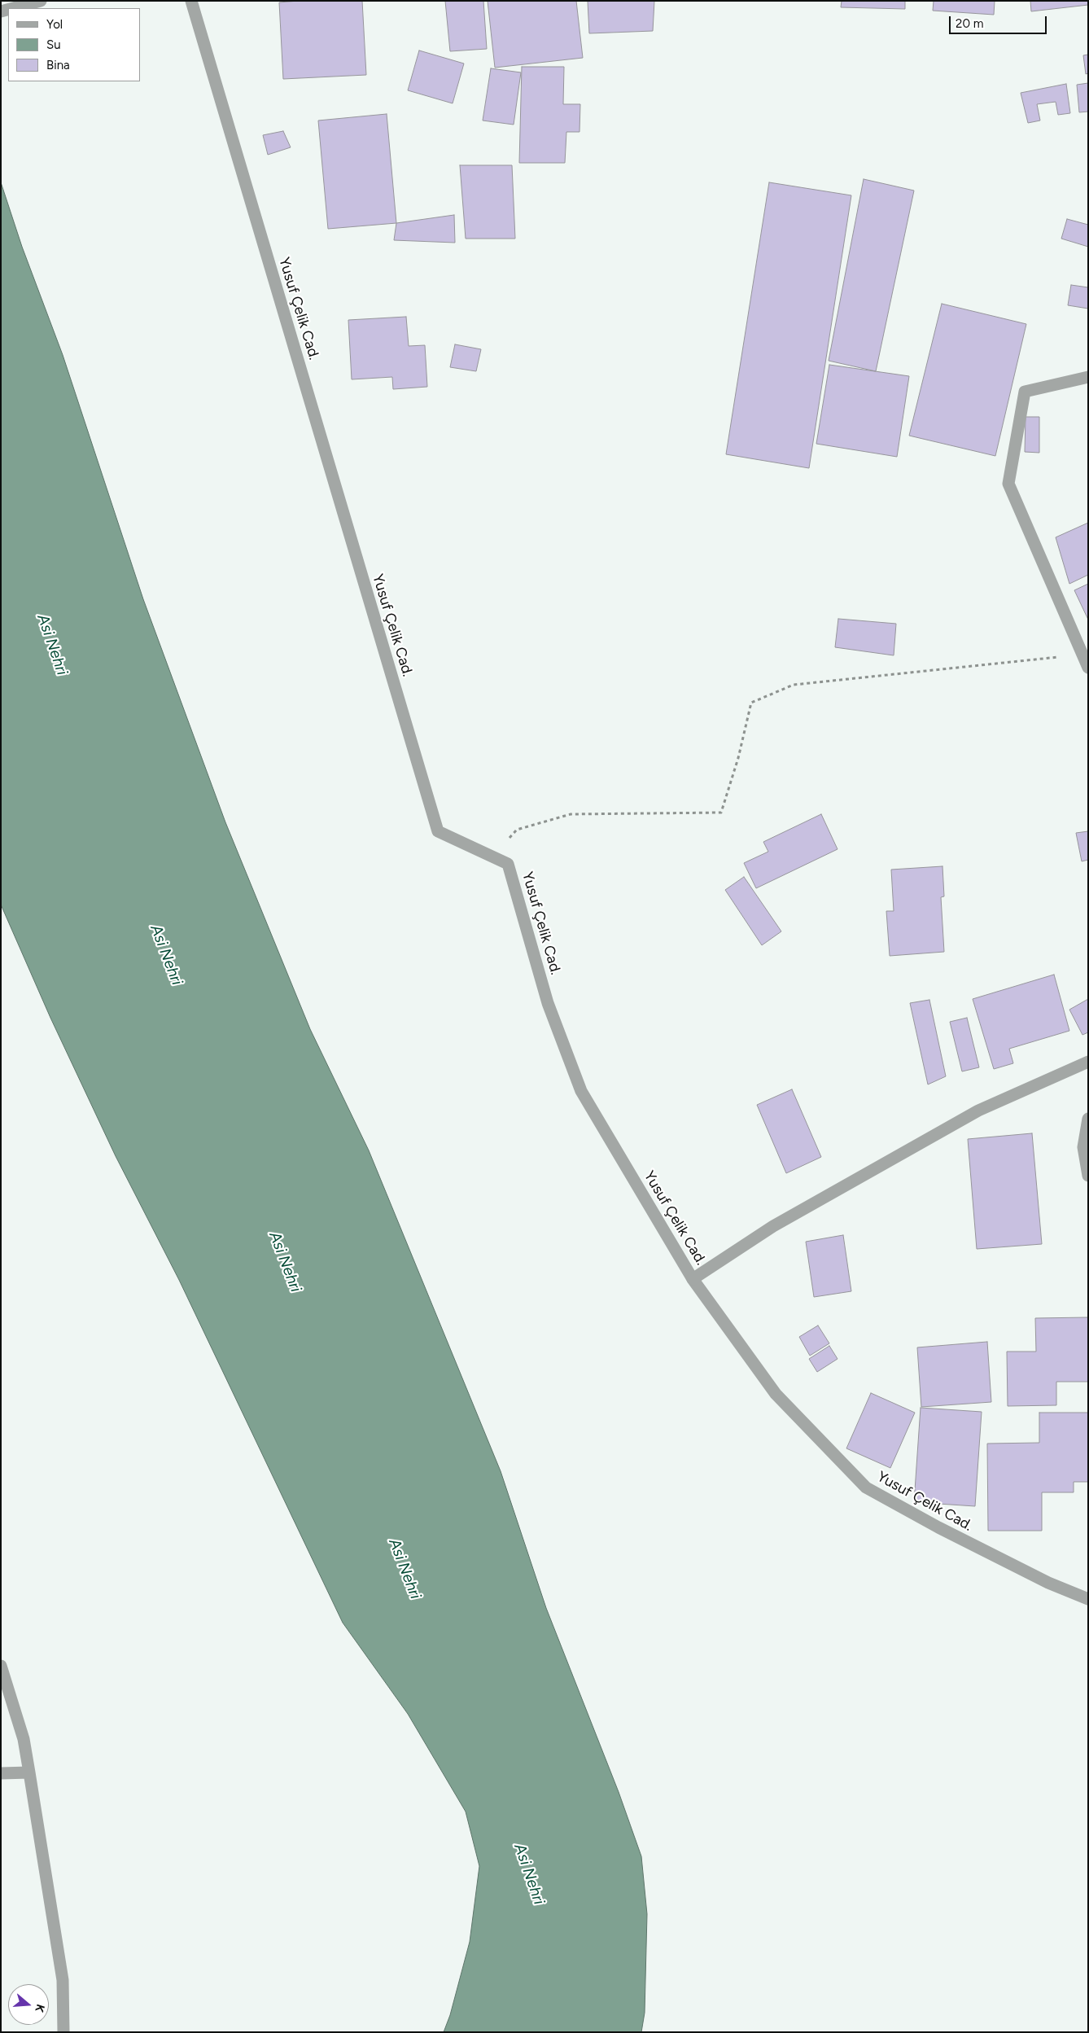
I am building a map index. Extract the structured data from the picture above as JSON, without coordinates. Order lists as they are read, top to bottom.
{
  "streets": {
    "street": ["Yusuf Çelik Cad."]
  },
  "water": ["Asi Nehri"],
  "legend": ["Yol", "Su", "Bina"],
  "scale_bar": "20 m",
  "north": "right"
}
